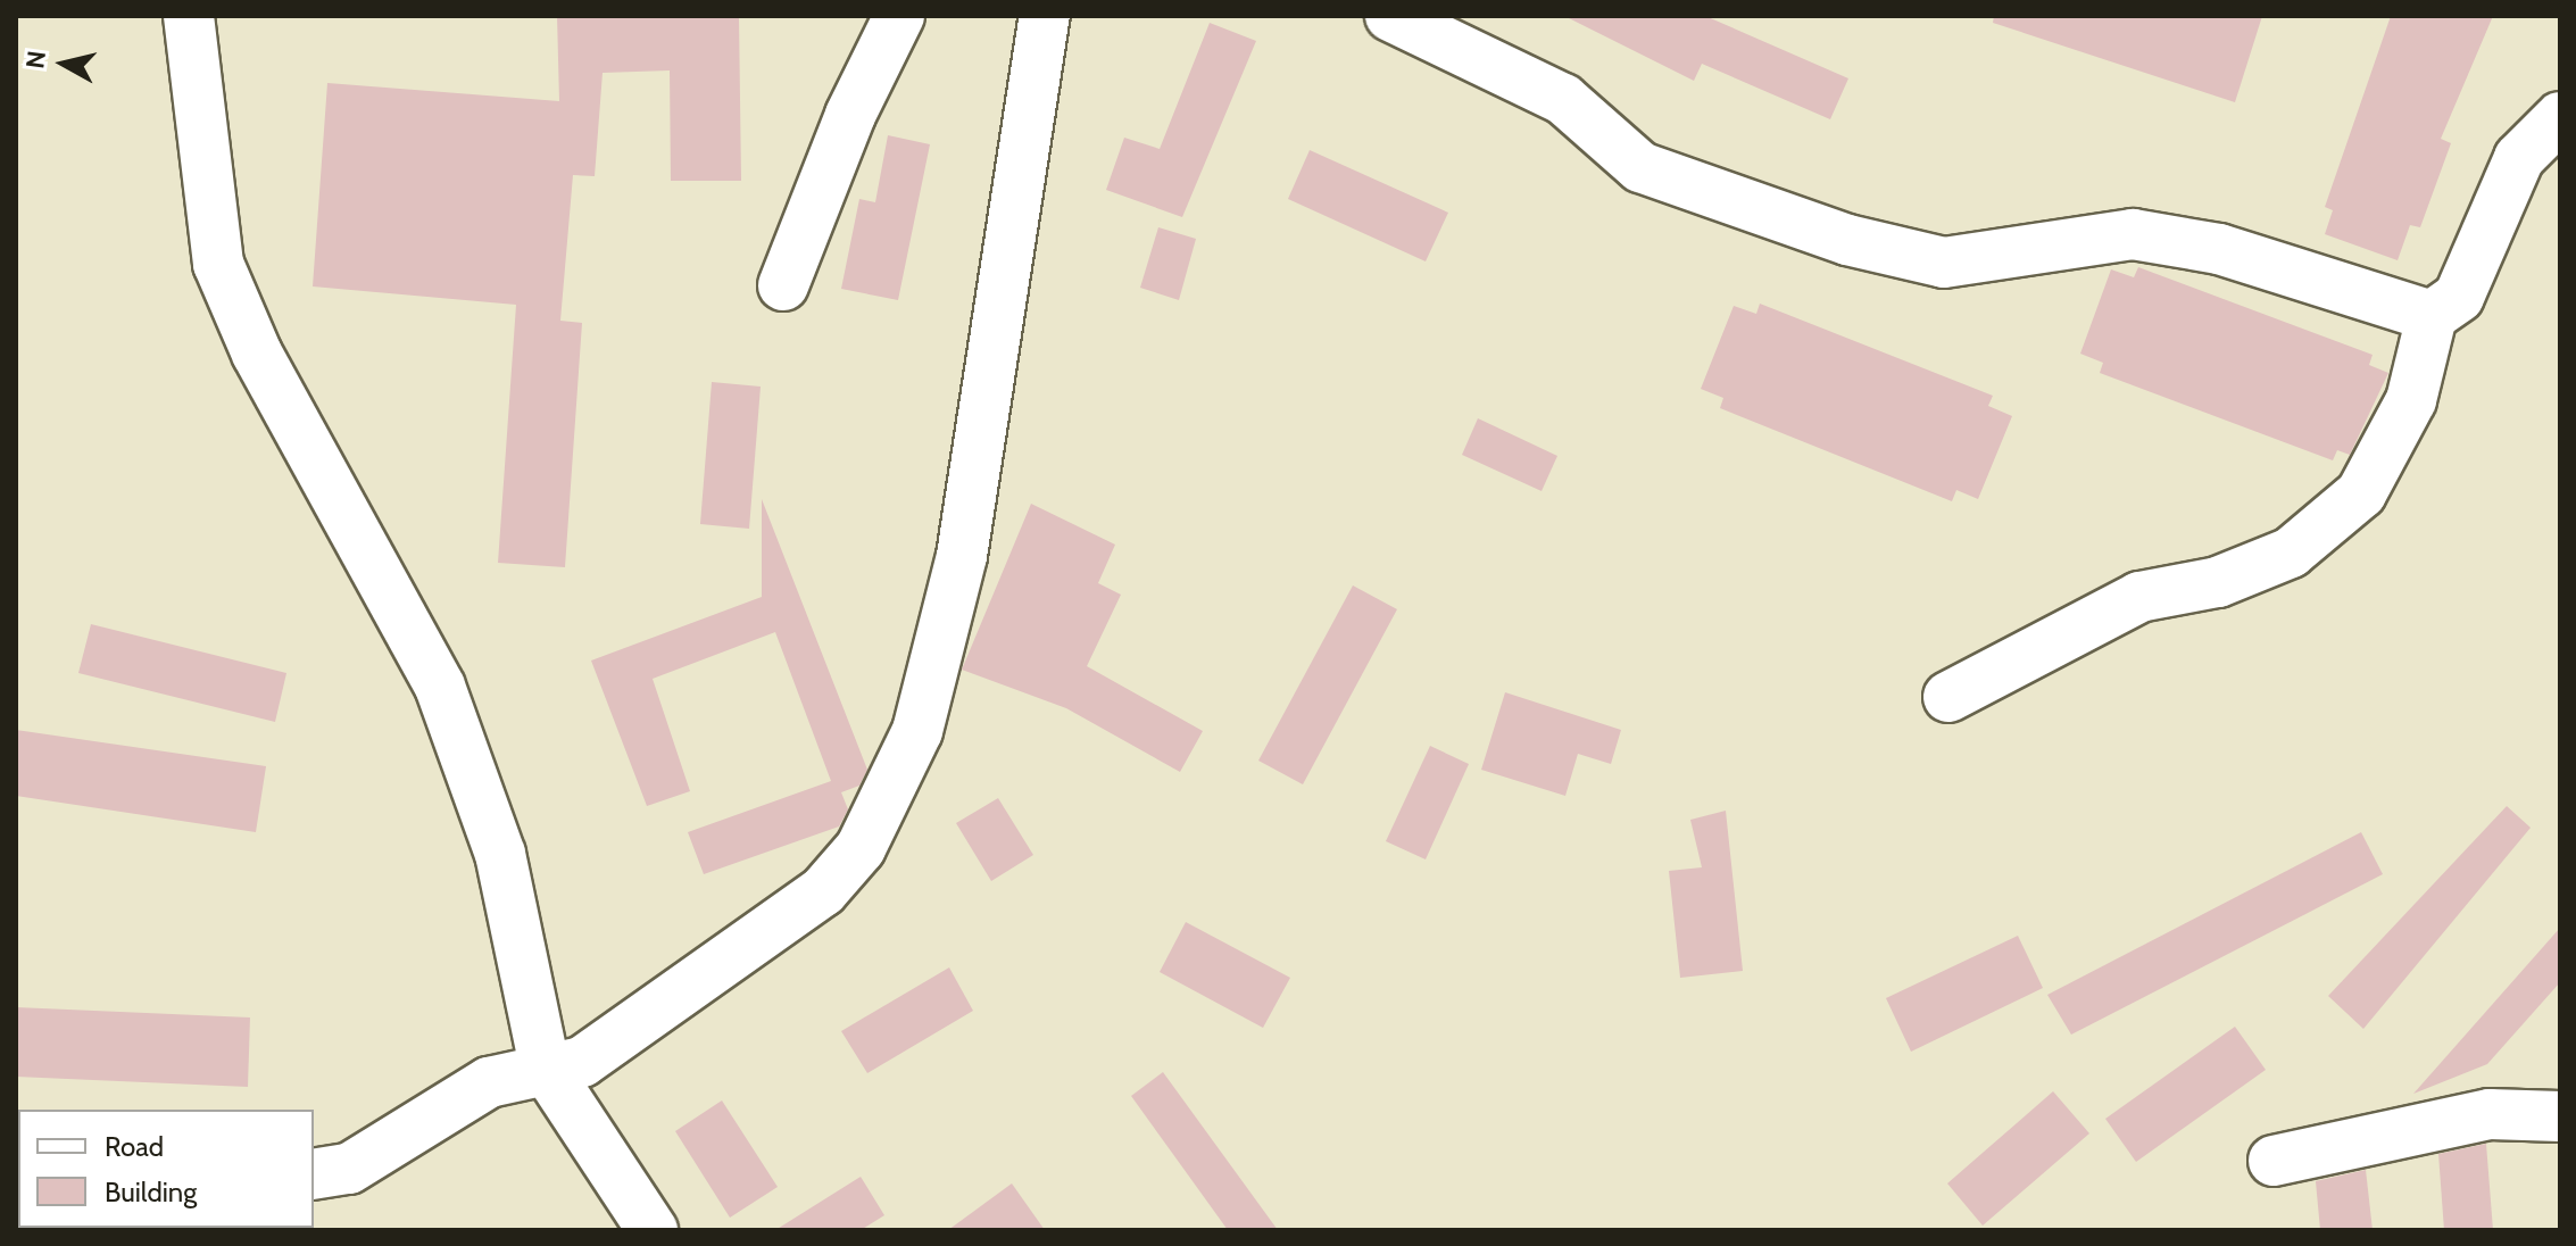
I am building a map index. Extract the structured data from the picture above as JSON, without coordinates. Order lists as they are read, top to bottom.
{
  "legend": ["Road", "Building"],
  "north": "left"
}
